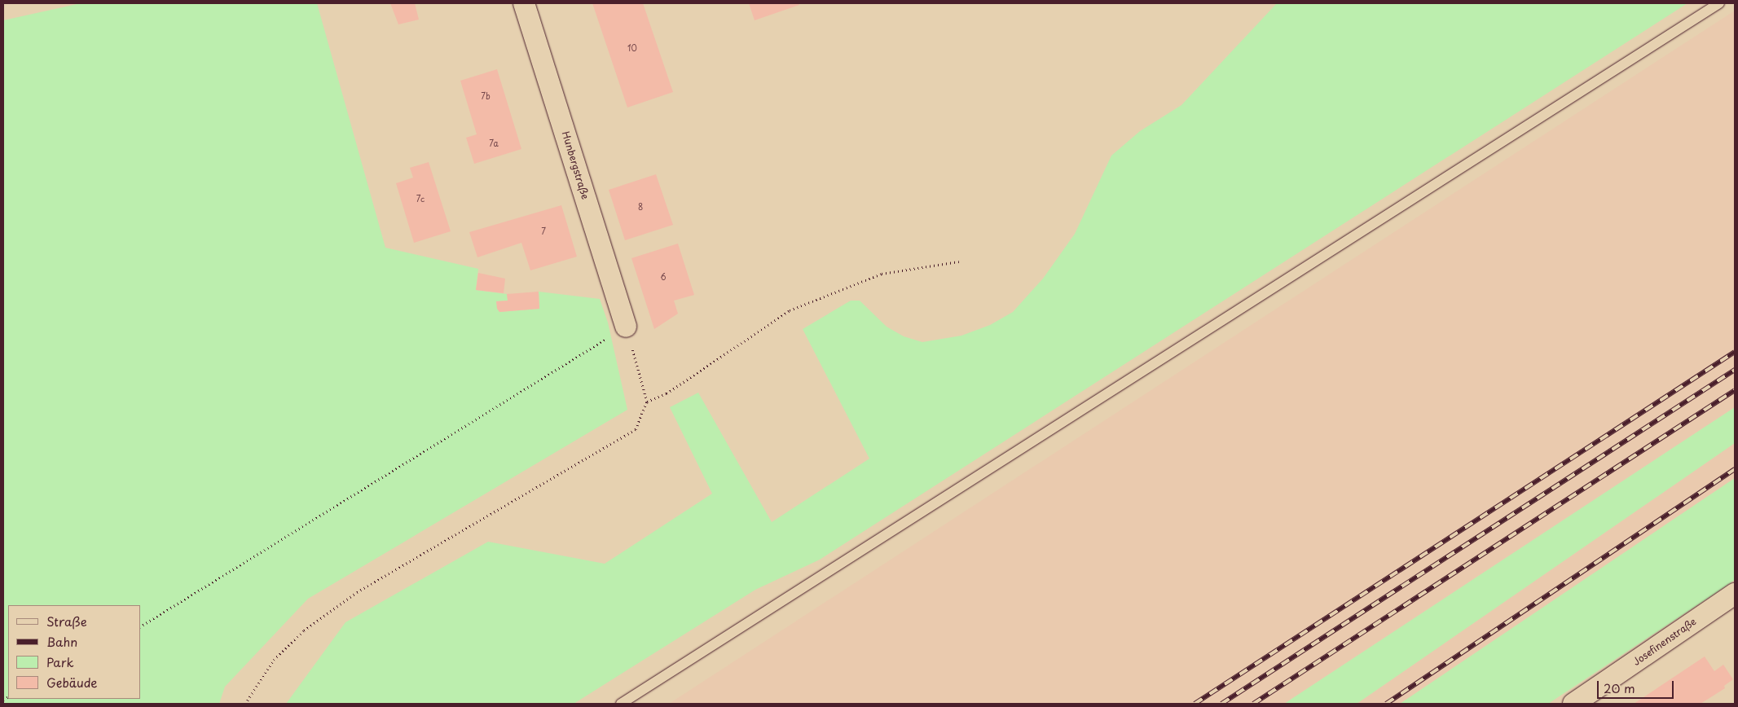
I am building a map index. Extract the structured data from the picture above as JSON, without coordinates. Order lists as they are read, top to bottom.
{
  "streets": {
    "street": ["Hunbergstraße", "Josefinenstraße"]
  },
  "house_numbers": [
    "10",
    "7b",
    "7a",
    "7c",
    "8",
    "7",
    "6"
  ],
  "legend": [
    "Straße",
    "Bahn",
    "Park",
    "Gebäude"
  ],
  "scale_bar": "20 m"
}
